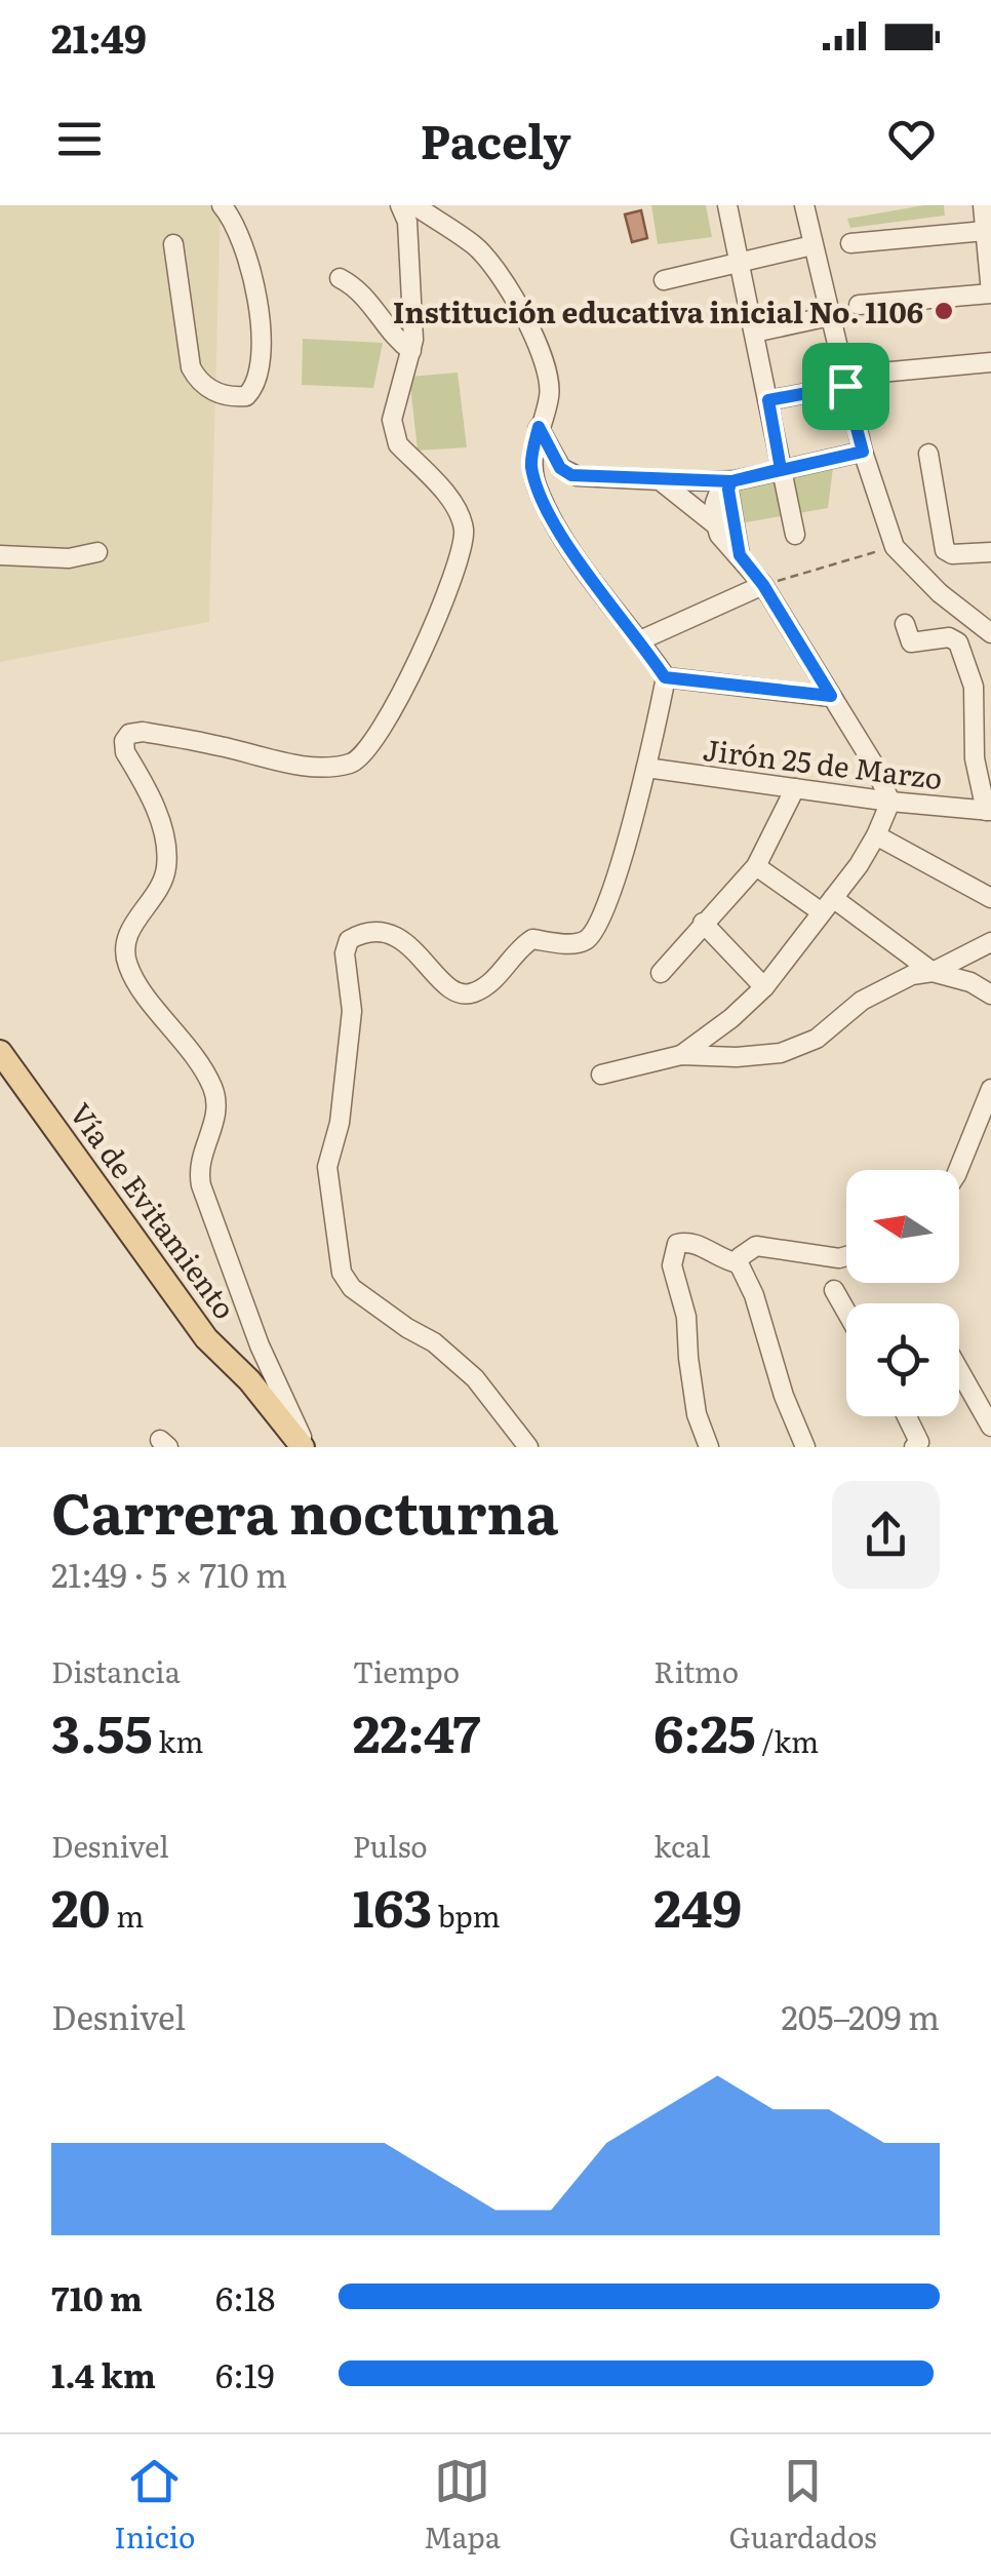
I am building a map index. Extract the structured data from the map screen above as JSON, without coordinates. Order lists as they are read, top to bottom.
{
  "streets": {
    "main road": ["Vía de Evitamiento"],
    "street": ["Jirón 25 de Marzo"]
  },
  "places": ["Institución educativa inicial No. 1106"],
  "north": "left",
  "page": {
    "status": "21:49",
    "header": "Pacely",
    "heading": ["Carrera nocturna", "21:49 · 5 × 710 m"],
    "stats": [
      ["Distancia", "3.55 km"],
      ["Tiempo", "22:47"],
      ["Ritmo", "6:25 /km"],
      ["Desnivel", "20 m"],
      ["Pulso", "163 bpm"],
      ["kcal", "249"]
    ],
    "chart": ["Desnivel", "205–209 m"],
    "list": [
      {
        "name": "710 m",
        "note": "6:18"
      },
      {
        "name": "1.4 km",
        "note": "6:19"
      }
    ],
    "tabs": ["Inicio", "Mapa", "Guardados"]
  }
}
